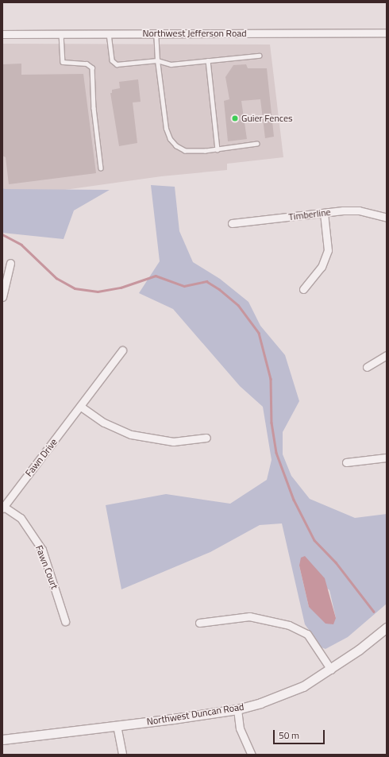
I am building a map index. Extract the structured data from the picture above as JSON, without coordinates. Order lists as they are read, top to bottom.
{
  "streets": {
    "street": [
      "Northwest Jefferson Road",
      "Timberline",
      "Fawn Drive",
      "Fawn Court",
      "Northwest Duncan Road"
    ]
  },
  "crossings": [
    ["Fawn Drive", "Fawn Court"]
  ],
  "places": ["Guier Fences"],
  "scale_bar": "50 m"
}
